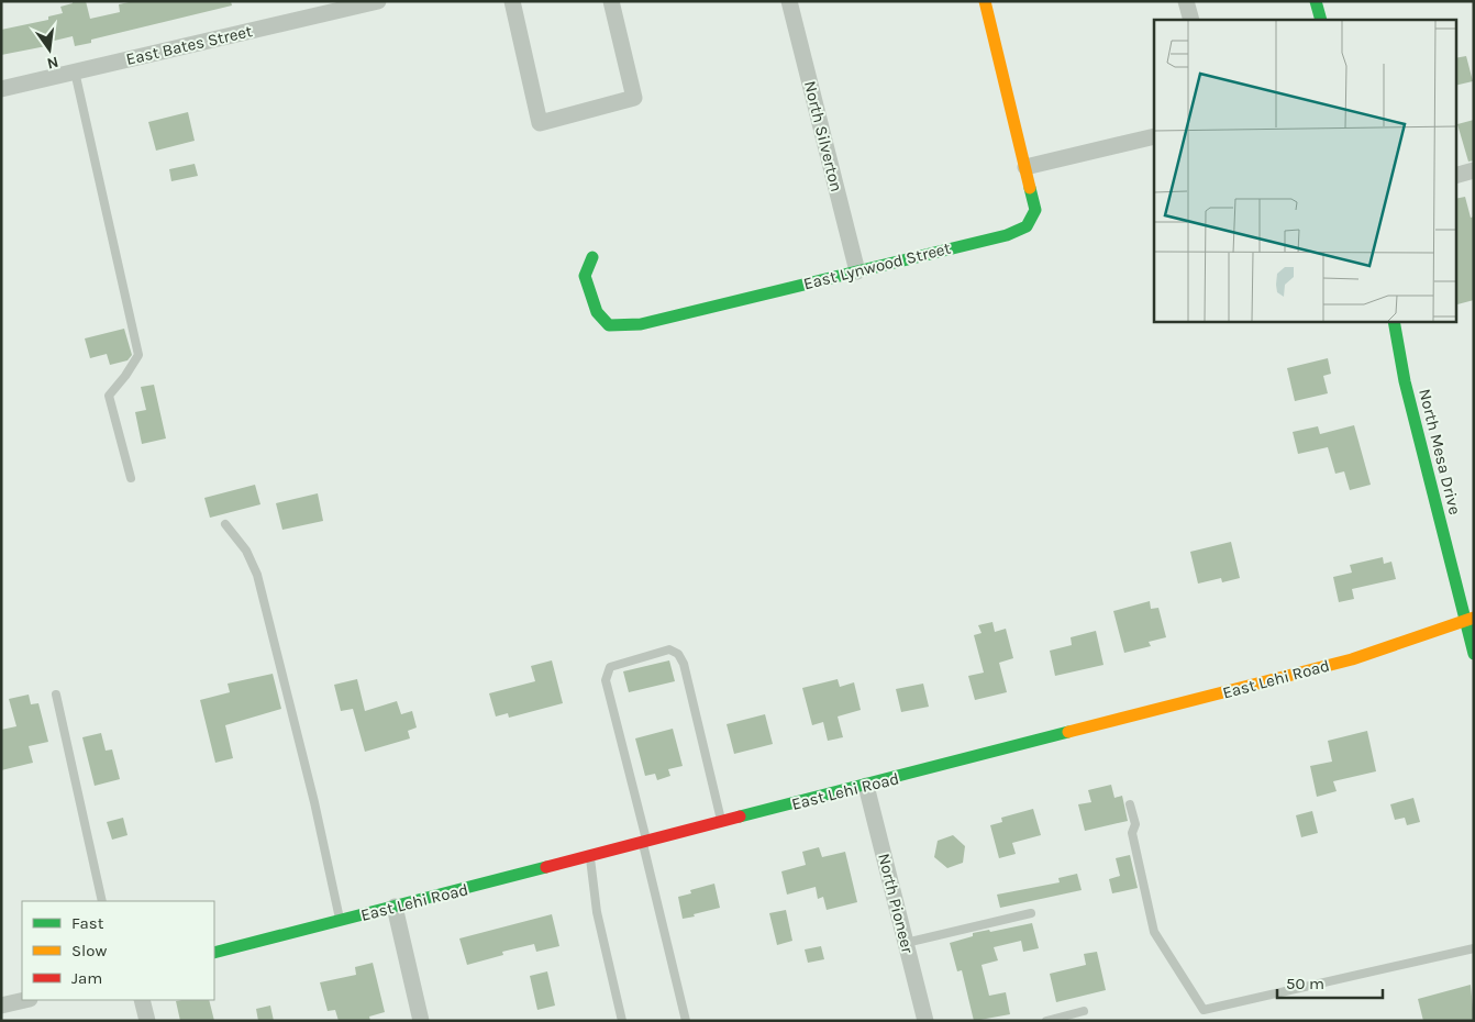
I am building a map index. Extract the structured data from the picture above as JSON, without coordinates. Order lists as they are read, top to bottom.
{
  "streets": {
    "street": [
      "East Bates Street",
      "North Silverton",
      "East Lynwood Street",
      "North Mesa Drive",
      "East Lehi Road",
      "North Pioneer"
    ]
  },
  "crossings": [
    ["North Silverton", "East Lynwood Street"],
    ["North Mesa Drive", "East Lehi Road"],
    ["East Lehi Road", "North Pioneer"]
  ],
  "legend": ["Fast", "Slow", "Jam"],
  "scale_bar": "50 m",
  "north": "bottom"
}
